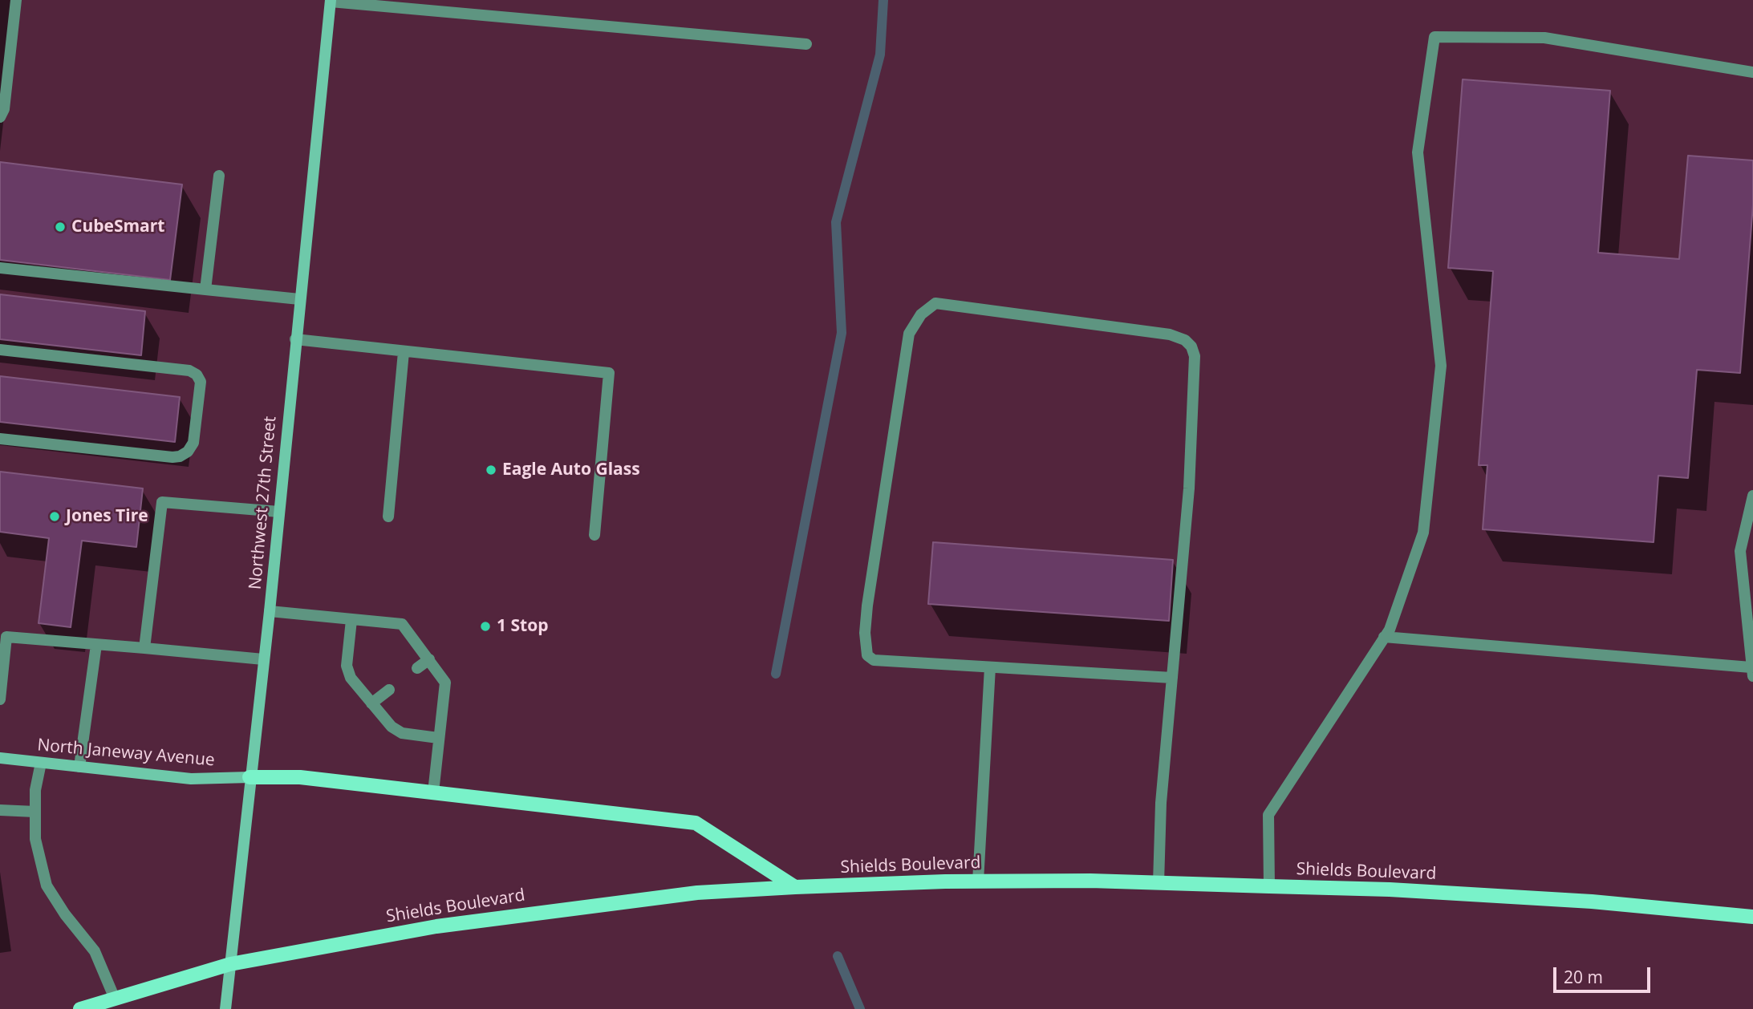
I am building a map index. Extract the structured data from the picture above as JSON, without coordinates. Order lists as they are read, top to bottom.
{
  "streets": {
    "main road": ["Northwest 27th Street", "North Janeway Avenue", "Shields Boulevard"]
  },
  "crossings": [
    ["Northwest 27th Street", "North Janeway Avenue"],
    ["Northwest 27th Street", "Shields Boulevard"]
  ],
  "places": [
    "CubeSmart",
    "Eagle Auto Glass",
    "Jones Tire",
    "1 Stop"
  ],
  "scale_bar": "20 m"
}
